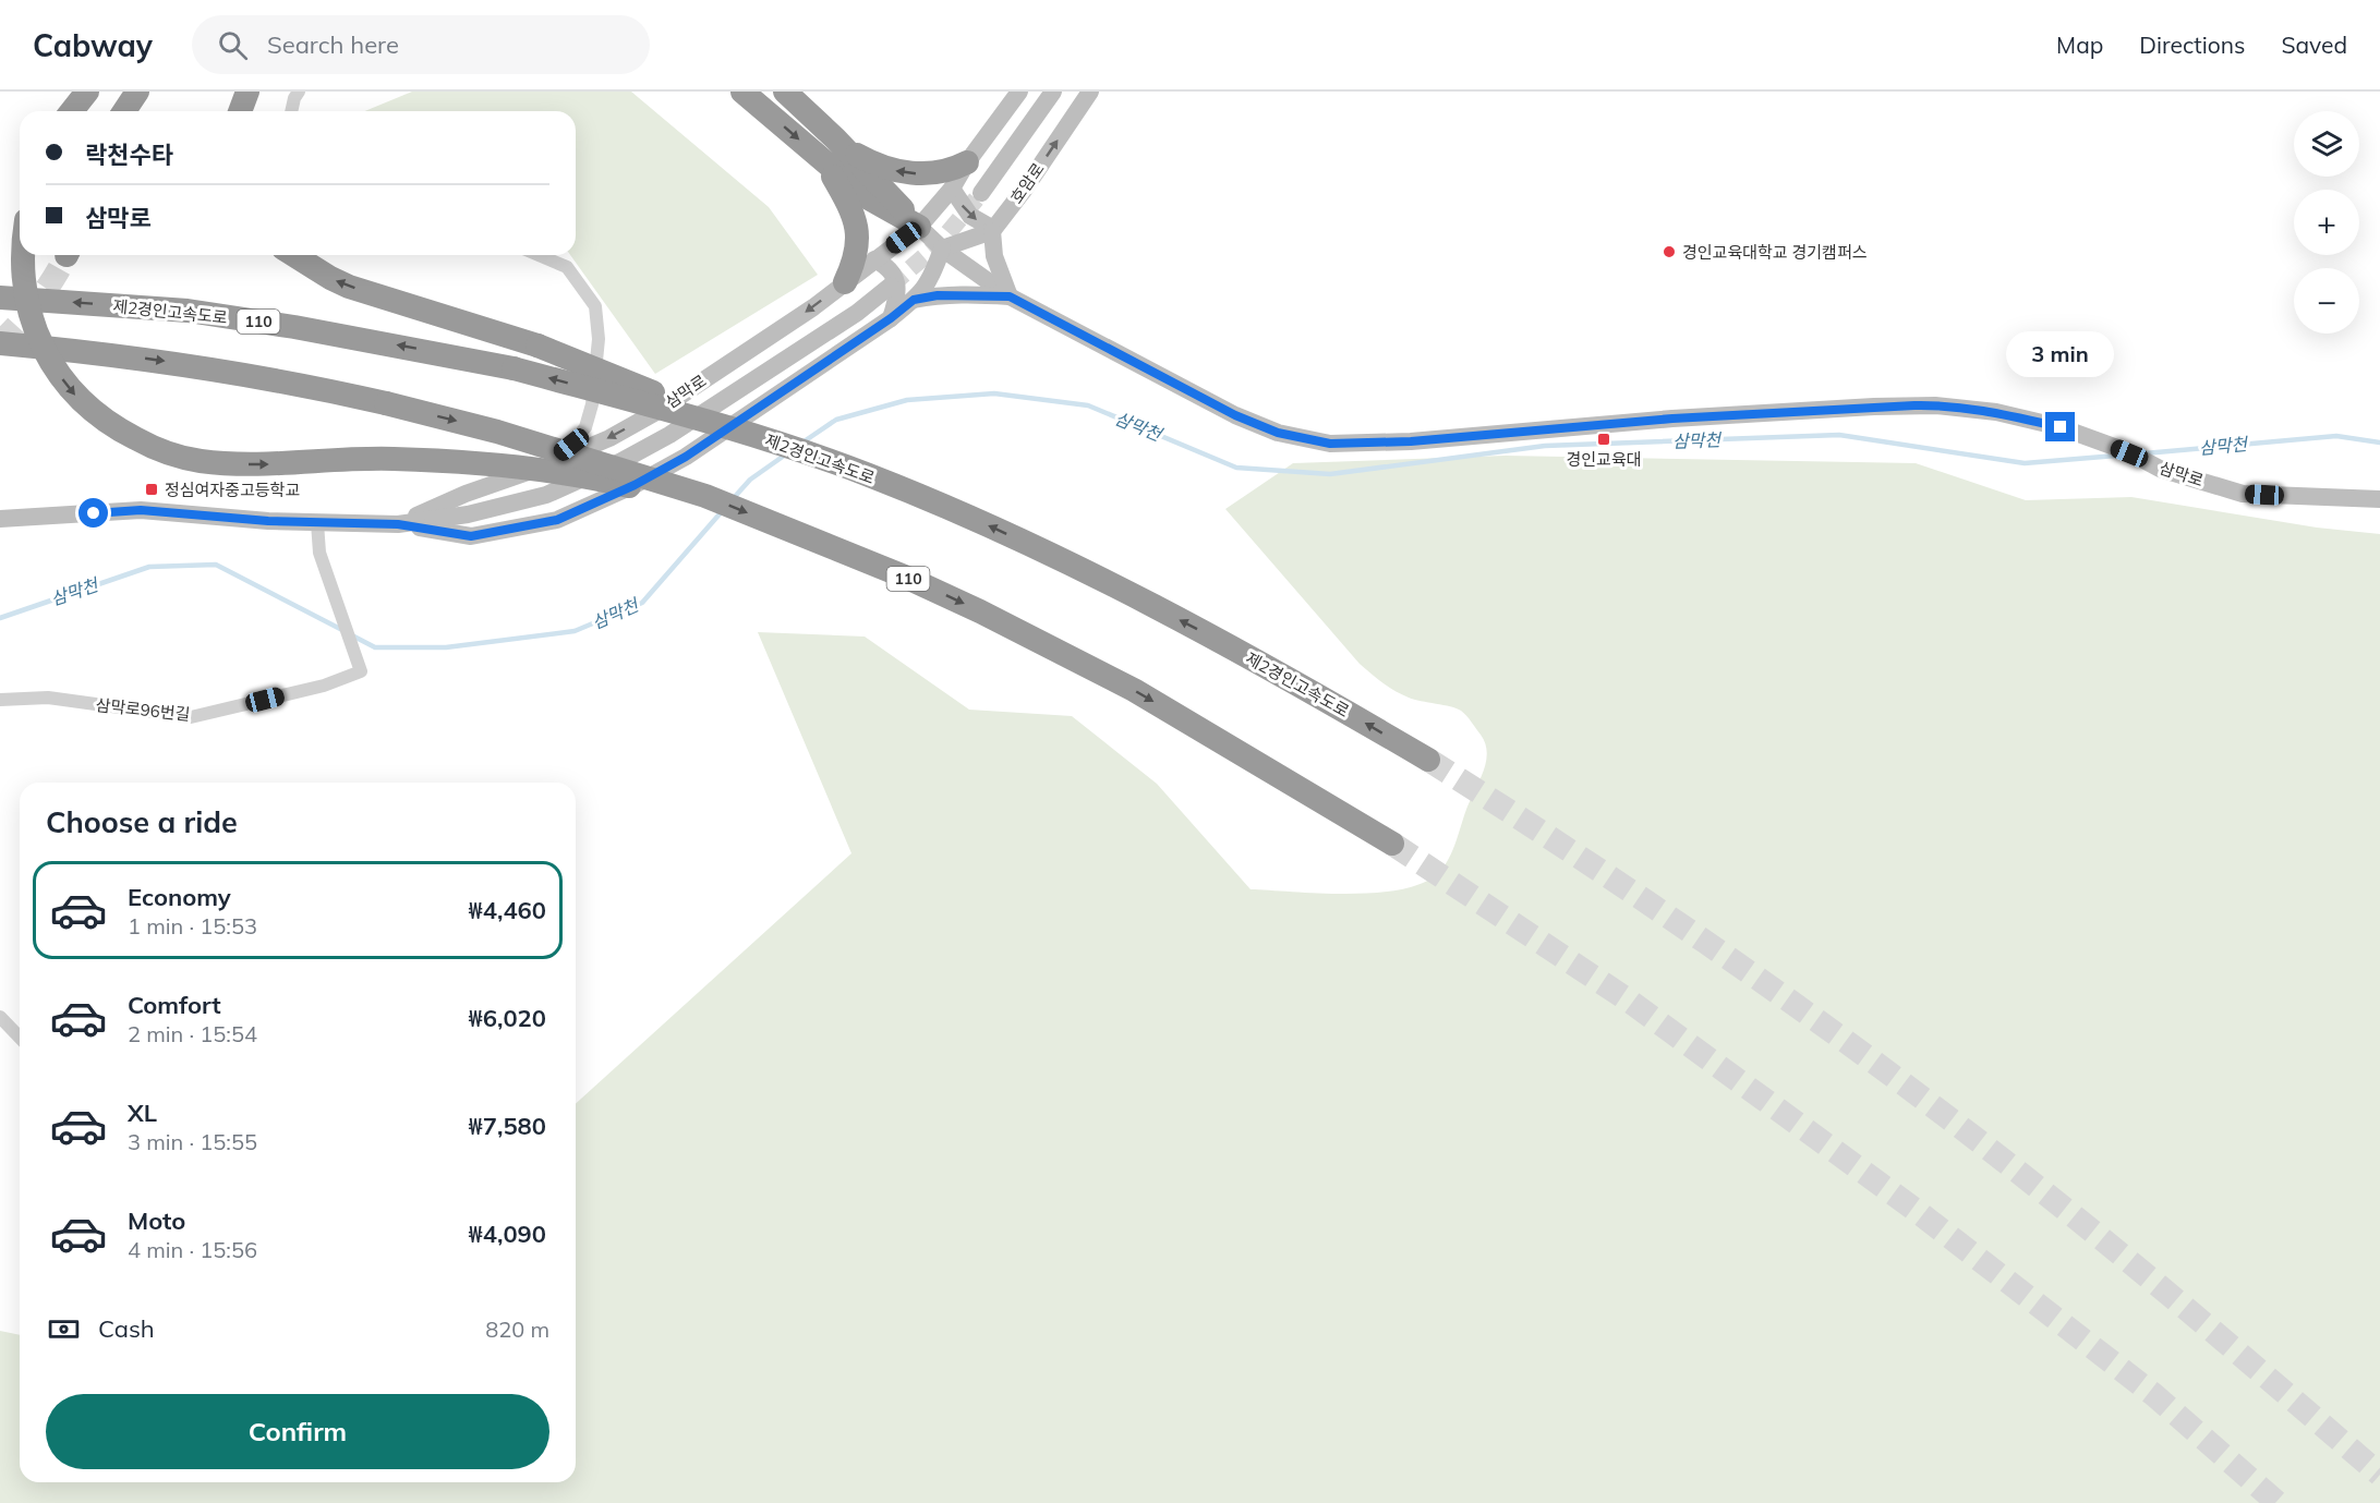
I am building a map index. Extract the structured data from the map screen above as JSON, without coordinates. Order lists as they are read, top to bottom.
{
  "streets": {
    "highway": ["제2경인고속도로", "110"],
    "main road": ["호암로", "삼막로"],
    "street": ["삼막로96번길"]
  },
  "crossings": [
    ["삼막로", "삼막로96번길"]
  ],
  "water": ["삼막천"],
  "places": {
    "other": ["경인교육대학교 경기캠퍼스"],
    "transit": ["경인교육대", "정심여자중고등학교"]
  },
  "page": {
    "header": "Cabway",
    "search": "Search here",
    "nav": ["Map", "Directions", "Saved"],
    "map_buttons": ["+", "−"],
    "banner": ["락천수타", "삼막로"],
    "bubble": "3 min",
    "heading": "Choose a ride",
    "list": [
      {
        "name": "Economy",
        "note": "1 min · 15:53",
        "value": "₩4,460"
      },
      {
        "name": "Comfort",
        "note": "2 min · 15:54",
        "value": "₩6,020"
      },
      {
        "name": "XL",
        "note": "3 min · 15:55",
        "value": "₩7,580"
      },
      {
        "name": "Moto",
        "note": "4 min · 15:56",
        "value": "₩4,090"
      }
    ],
    "pay": ["Cash", "820 m"],
    "buttons": "Confirm"
  }
}
